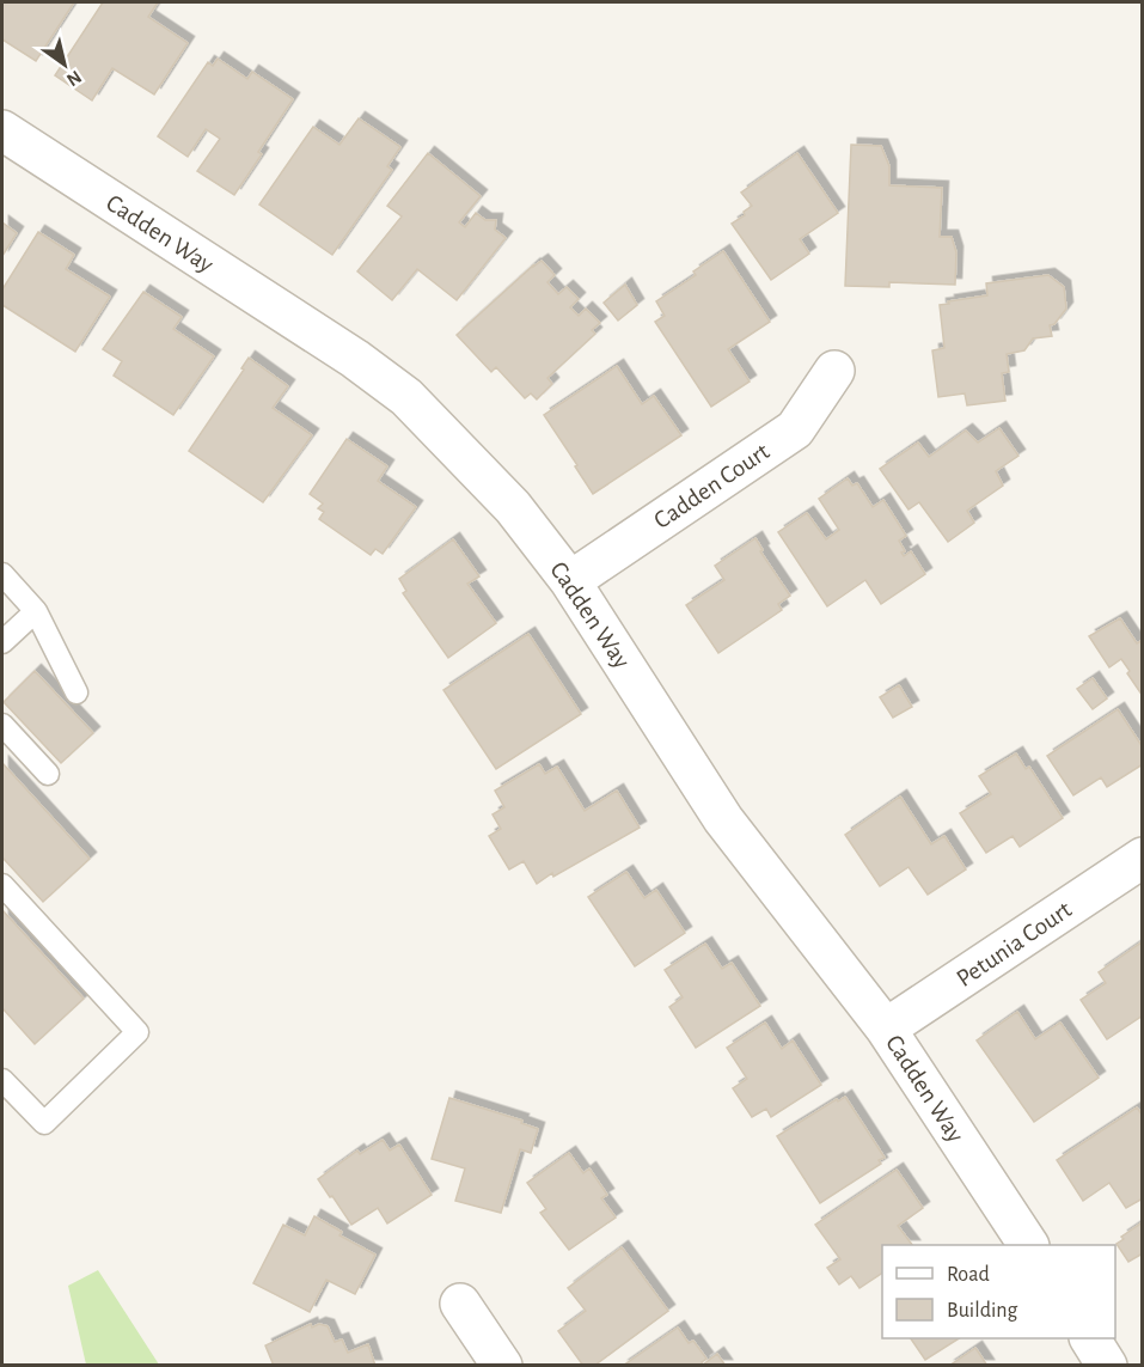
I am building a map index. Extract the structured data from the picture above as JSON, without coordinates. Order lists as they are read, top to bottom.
{
  "streets": {
    "street": ["Cadden Way", "Cadden Court", "Petunia Court"]
  },
  "crossings": [
    ["Cadden Way", "Cadden Court"],
    ["Cadden Way", "Petunia Court"]
  ],
  "legend": ["Road", "Building"],
  "north": "bottom right"
}
